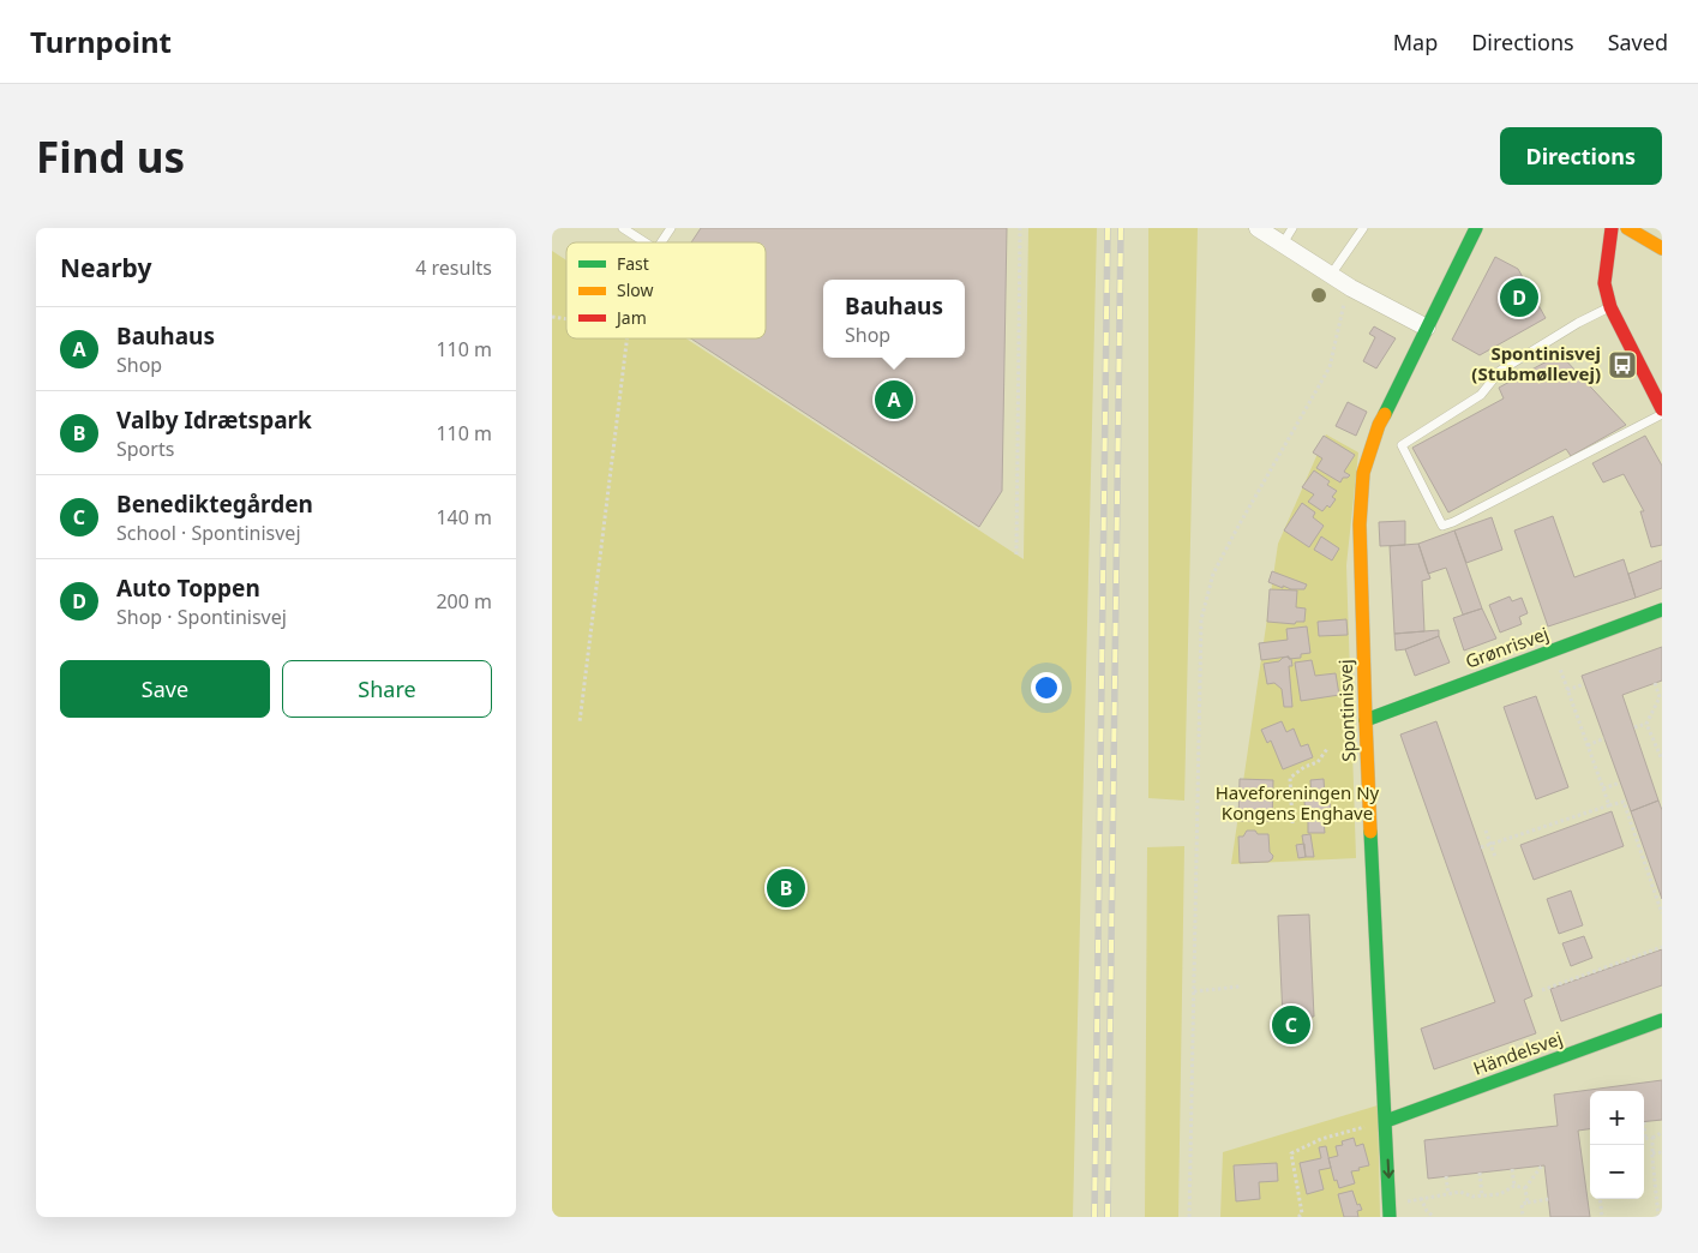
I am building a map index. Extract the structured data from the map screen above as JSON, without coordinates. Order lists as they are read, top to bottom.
{
  "streets": {
    "street": ["Grønrisvej", "Spontinisvej", "Händelsvej"]
  },
  "crossings": [
    ["Grønrisvej", "Spontinisvej"],
    ["Spontinisvej", "Händelsvej"]
  ],
  "parks": ["Haveforeningen Ny Kongens Enghave"],
  "places": {
    "bus stop": ["Spontinisvej (Stubmøllevej)"]
  },
  "legend": ["Fast", "Slow", "Jam"],
  "page": {
    "header": "Turnpoint",
    "nav": ["Map", "Directions", "Saved"],
    "buttons": [
      "Directions",
      ["Save", "Share"]
    ],
    "title": "Find us",
    "heading": ["Nearby", "4 results"],
    "pins": [
      "D",
      "A",
      "B",
      "C"
    ],
    "popup": ["Bauhaus", "Shop"],
    "list": [
      {
        "mark": "A",
        "name": "Bauhaus",
        "note": "Shop",
        "value": "110 m"
      },
      {
        "mark": "B",
        "name": "Valby Idrætspark",
        "note": "Sports",
        "value": "110 m"
      },
      {
        "mark": "C",
        "name": "Benediktegården",
        "note": "School · Spontinisvej",
        "value": "140 m"
      },
      {
        "mark": "D",
        "name": "Auto Toppen",
        "note": "Shop · Spontinisvej",
        "value": "200 m"
      }
    ],
    "map_buttons": ["+", "−"]
  }
}
